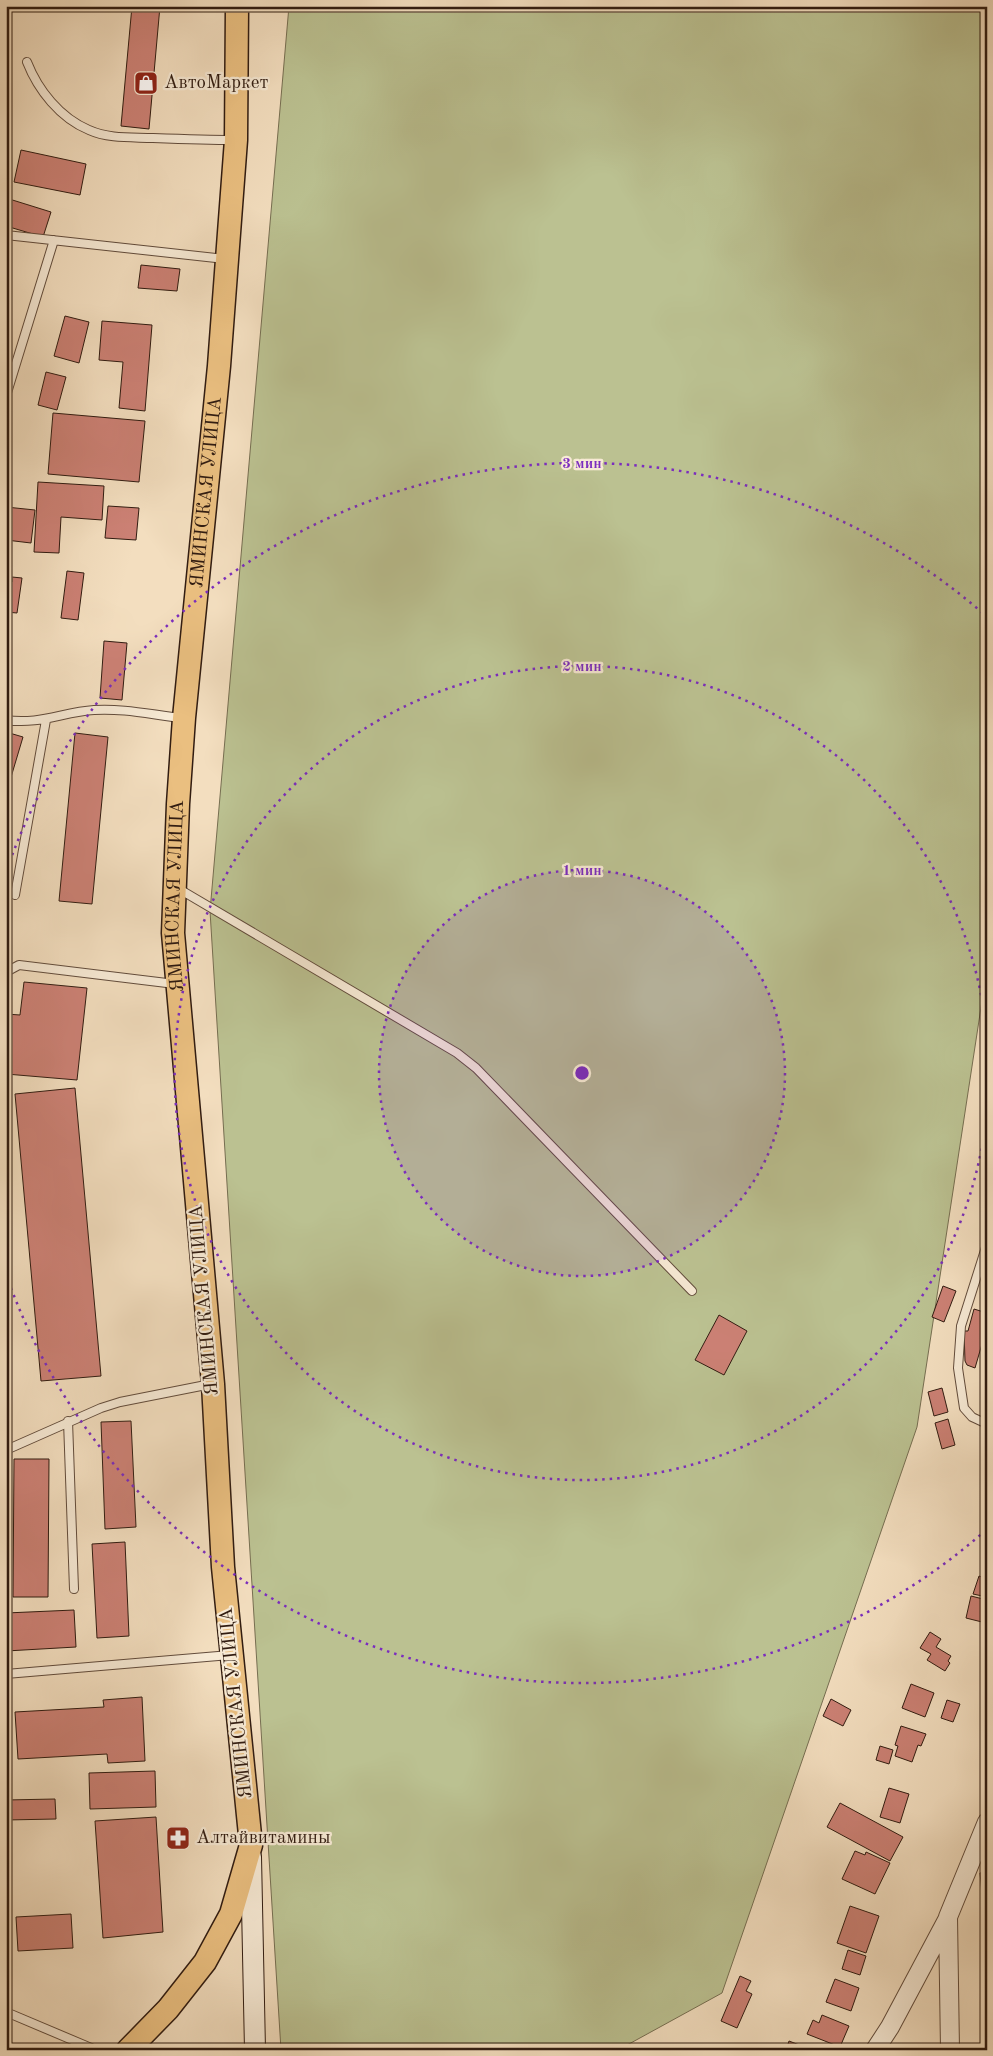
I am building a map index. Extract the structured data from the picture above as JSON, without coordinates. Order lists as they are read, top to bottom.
{
  "streets": {
    "main road": ["ЯМИНСКАЯ УЛИЦА"]
  },
  "places": {
    "shop": ["АвтоМаркет"],
    "pharmacy": ["Алтайвитамины"]
  },
  "rings": ["3 мин", "2 мин", "1 мин"]
}
